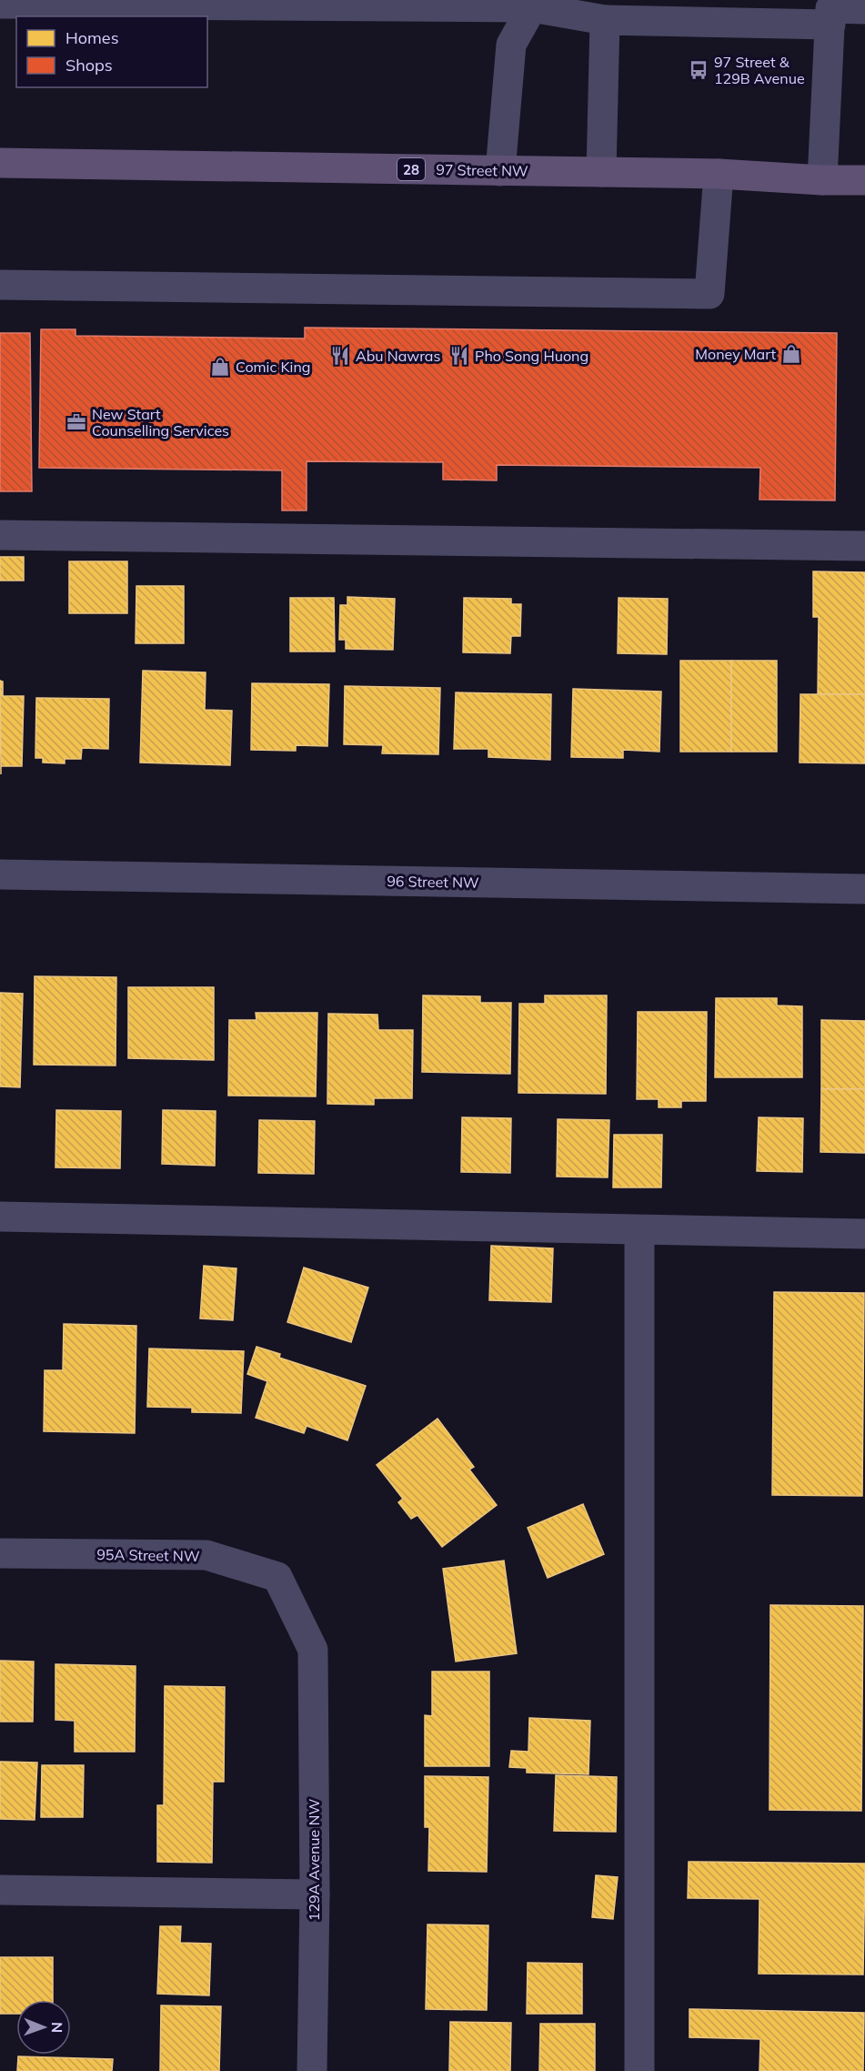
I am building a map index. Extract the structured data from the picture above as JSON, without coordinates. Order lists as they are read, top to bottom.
{
  "streets": {
    "main road": ["28", "97 Street NW"],
    "street": ["96 Street NW", "95A Street NW", "129A Avenue NW"]
  },
  "crossings": [
    ["95A Street NW", "129A Avenue NW"]
  ],
  "places": {
    "bus stop": ["97 Street & 129B Avenue"],
    "shop": ["Money Mart", "Comic King"],
    "restaurant": ["Abu Nawras", "Pho Song Huong"],
    "office": ["New Start Counselling Services"]
  },
  "legend": ["Homes", "Shops"],
  "north": "right"
}
